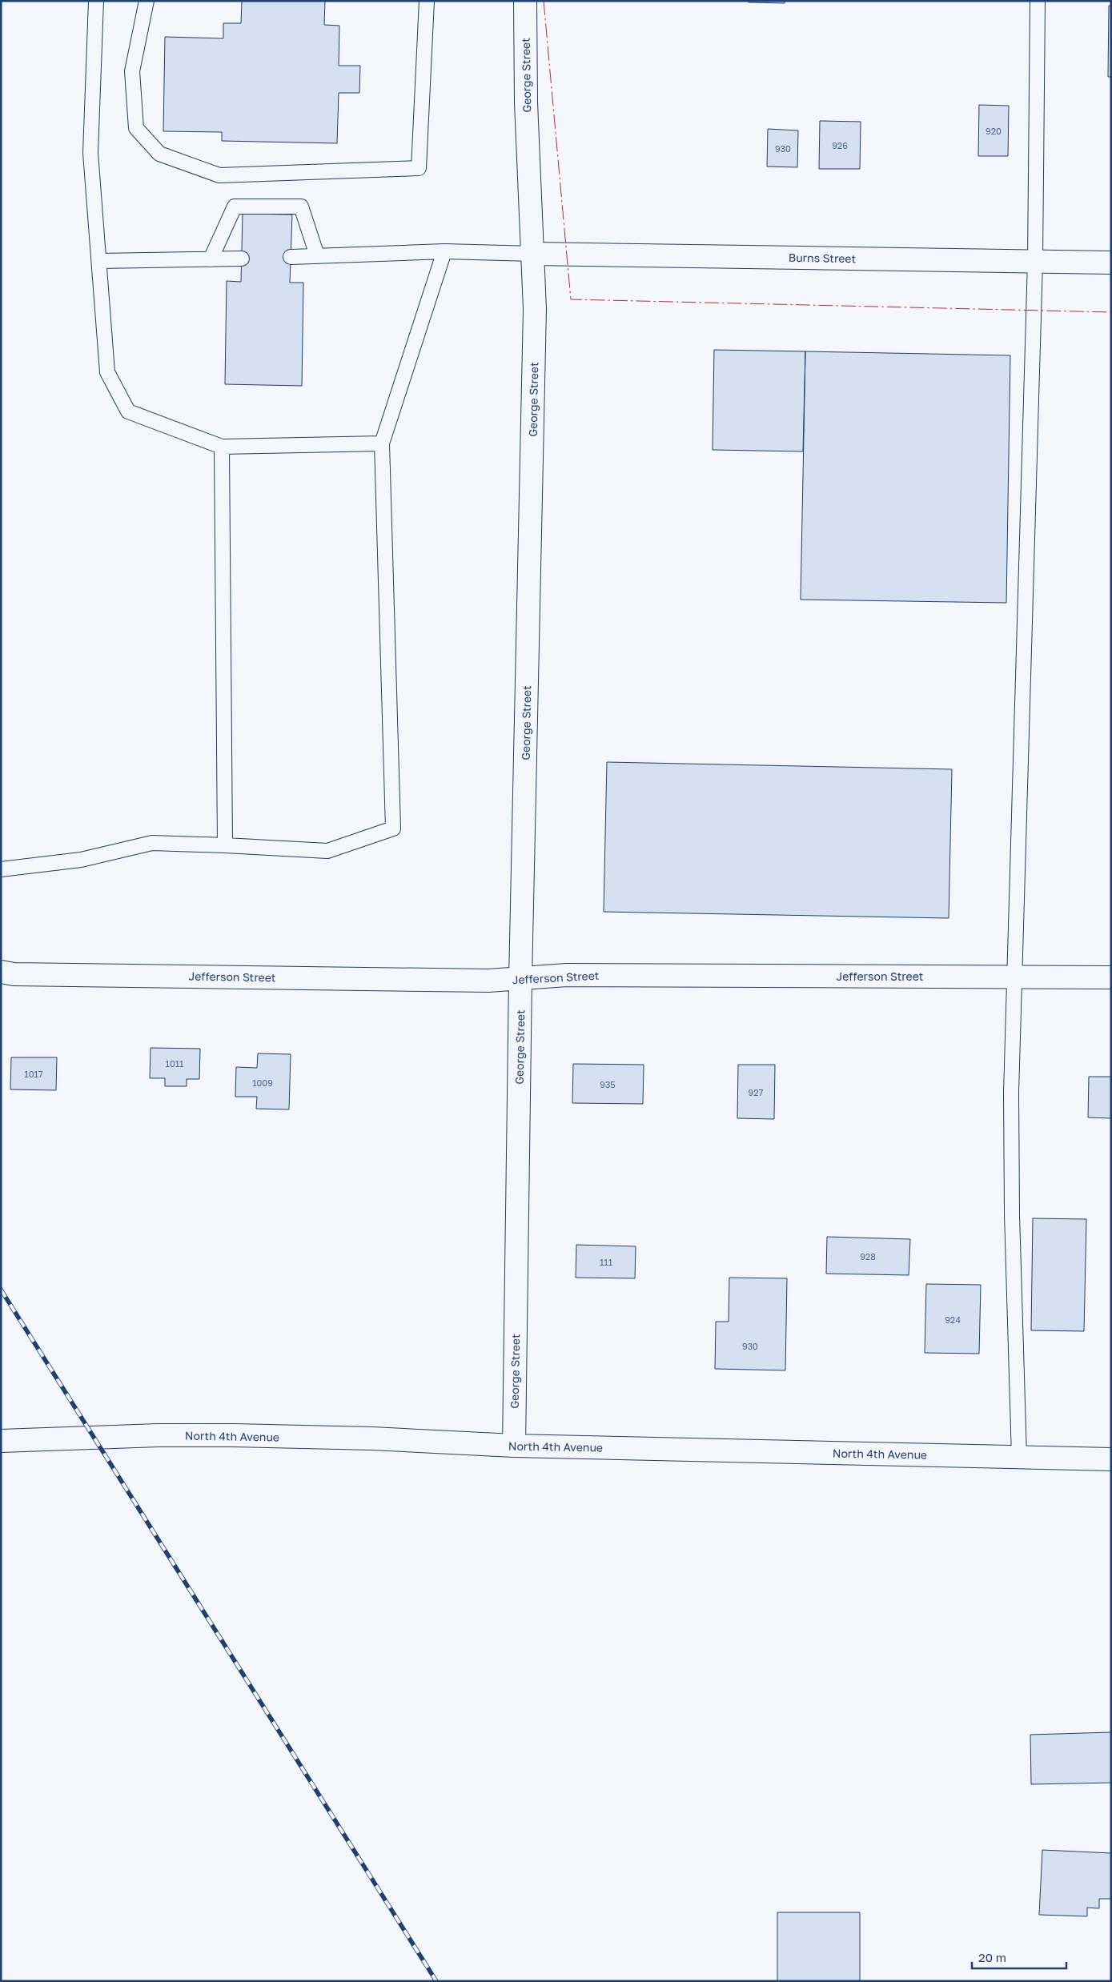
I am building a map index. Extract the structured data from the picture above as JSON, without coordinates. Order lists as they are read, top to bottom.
{
  "streets": {
    "street": [
      "George Street",
      "Burns Street",
      "Jefferson Street",
      "North 4th Avenue"
    ]
  },
  "crossings": [
    ["George Street", "Burns Street"],
    ["George Street", "Jefferson Street"],
    ["George Street", "North 4th Avenue"]
  ],
  "house_numbers": [
    "920",
    "926",
    "930",
    "1011",
    "1017",
    "1009",
    "935",
    "927",
    "928",
    "111",
    "924",
    "930"
  ],
  "scale_bar": "20 m"
}
